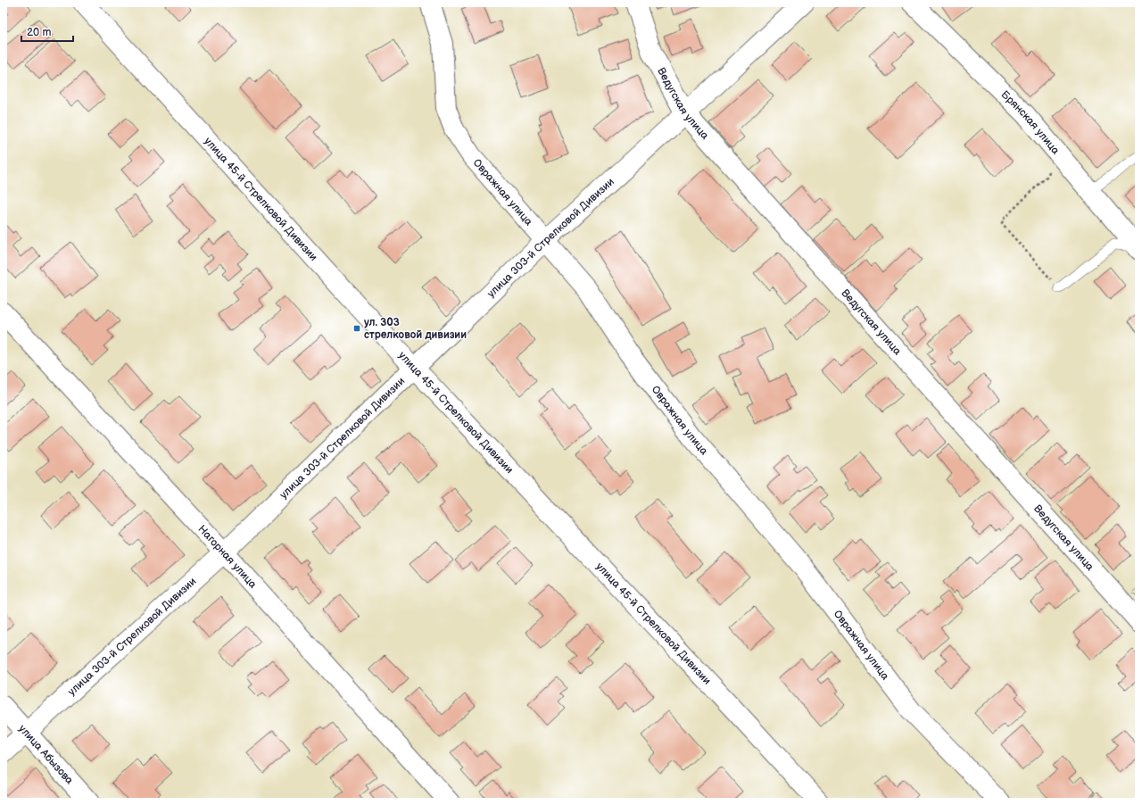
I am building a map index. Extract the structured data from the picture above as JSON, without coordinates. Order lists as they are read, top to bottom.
{
  "streets": {
    "street": [
      "Ведугская улица",
      "Брянская улица",
      "Овражная улица",
      "улица 45-й Стрелковой Дивизии",
      "улица 303-й Стрелковой Дивизии",
      "Нагорная улица",
      "улица Абызова"
    ]
  },
  "crossings": [
    ["Ведугская улица", "улица 303-й Стрелковой Дивизии"],
    ["Овражная улица", "улица 303-й Стрелковой Дивизии"],
    ["улица 45-й Стрелковой Дивизии", "улица 303-й Стрелковой Дивизии"],
    ["улица 303-й Стрелковой Дивизии", "Нагорная улица"],
    ["улица 303-й Стрелковой Дивизии", "улица Абызова"]
  ],
  "places": {
    "transit": ["ул. 303 стрелковой дивизии"]
  },
  "scale_bar": "20 m"
}
